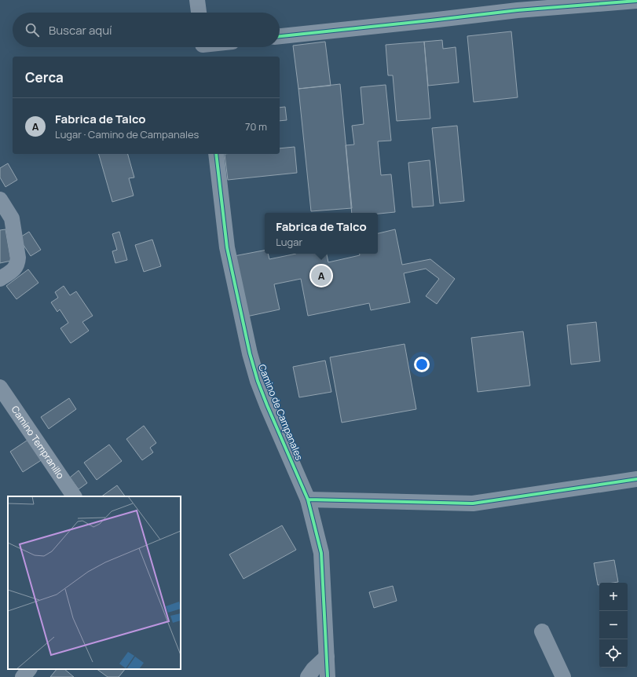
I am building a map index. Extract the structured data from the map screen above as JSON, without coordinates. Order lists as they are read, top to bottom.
{
  "streets": {
    "street": ["Camino de Campanales", "Camino Tempranillo"]
  },
  "page": {
    "search": "Buscar aquí",
    "heading": "Cerca",
    "list": [
      {
        "mark": "A",
        "name": "Fabrica de Talco",
        "note": "Lugar · Camino de Campanales",
        "value": "70 m"
      }
    ],
    "popup": ["Fabrica de Talco", "Lugar"],
    "pins": "A",
    "map_buttons": ["+", "−"]
  }
}
